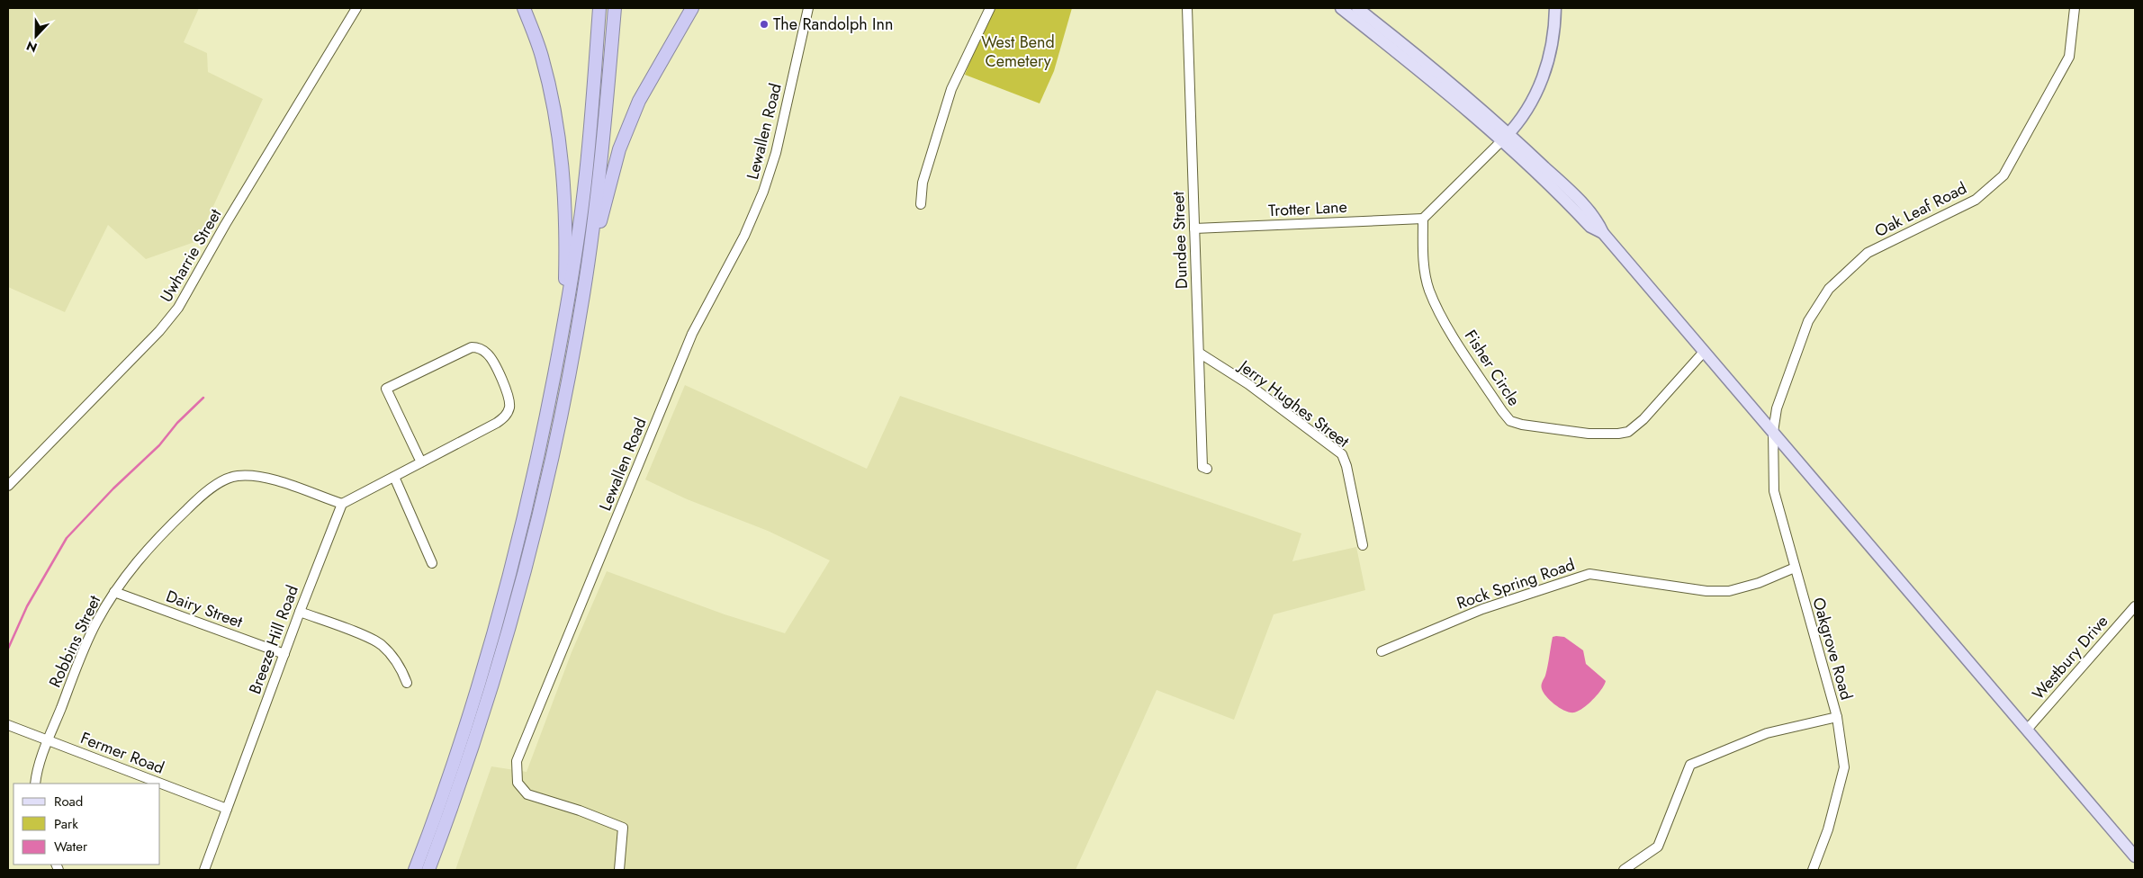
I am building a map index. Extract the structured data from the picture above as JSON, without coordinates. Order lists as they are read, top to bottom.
{
  "streets": {
    "street": [
      "Lewallen Road",
      "Trotter Lane",
      "Oak Leaf Road",
      "Dundee Street",
      "Uwharrie Street",
      "Fisher Circle",
      "Jerry Hughes Street",
      "Rock Spring Road",
      "Dairy Street",
      "Breeze Hill Road",
      "Robbins Street",
      "Oakgrove Road",
      "Westbury Drive",
      "Fermer Road"
    ]
  },
  "crossings": [
    ["Trotter Lane", "Dundee Street"],
    ["Trotter Lane", "Fisher Circle"],
    ["Oak Leaf Road", "Oakgrove Road"],
    ["Dundee Street", "Jerry Hughes Street"],
    ["Rock Spring Road", "Oakgrove Road"],
    ["Dairy Street", "Breeze Hill Road"],
    ["Dairy Street", "Robbins Street"],
    ["Breeze Hill Road", "Robbins Street"],
    ["Breeze Hill Road", "Fermer Road"],
    ["Robbins Street", "Fermer Road"]
  ],
  "parks": ["West Bend Cemetery"],
  "places": ["The Randolph Inn"],
  "legend": ["Road", "Park", "Water"],
  "north": "bottom"
}
